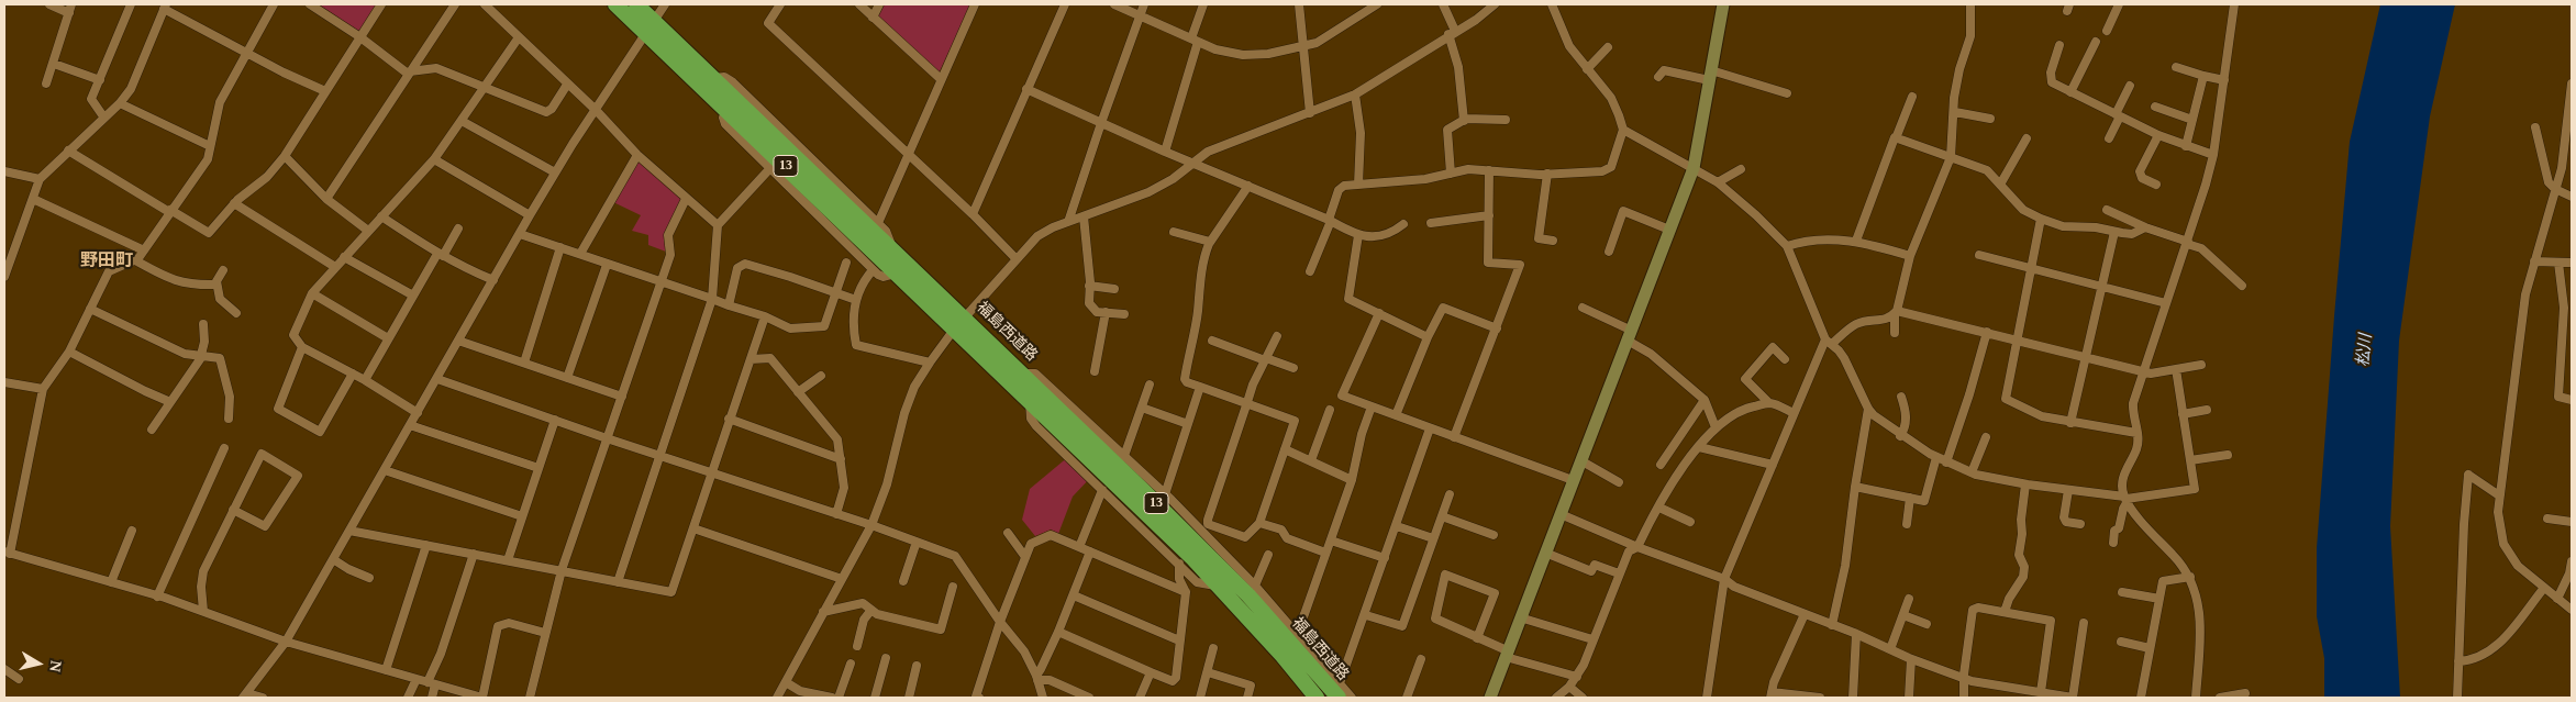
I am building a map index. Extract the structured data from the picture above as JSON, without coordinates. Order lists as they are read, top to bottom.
{
  "streets": {
    "highway": ["13", "福島西道路"]
  },
  "districts": ["野田町"],
  "water": ["松川"],
  "north": "right"
}
